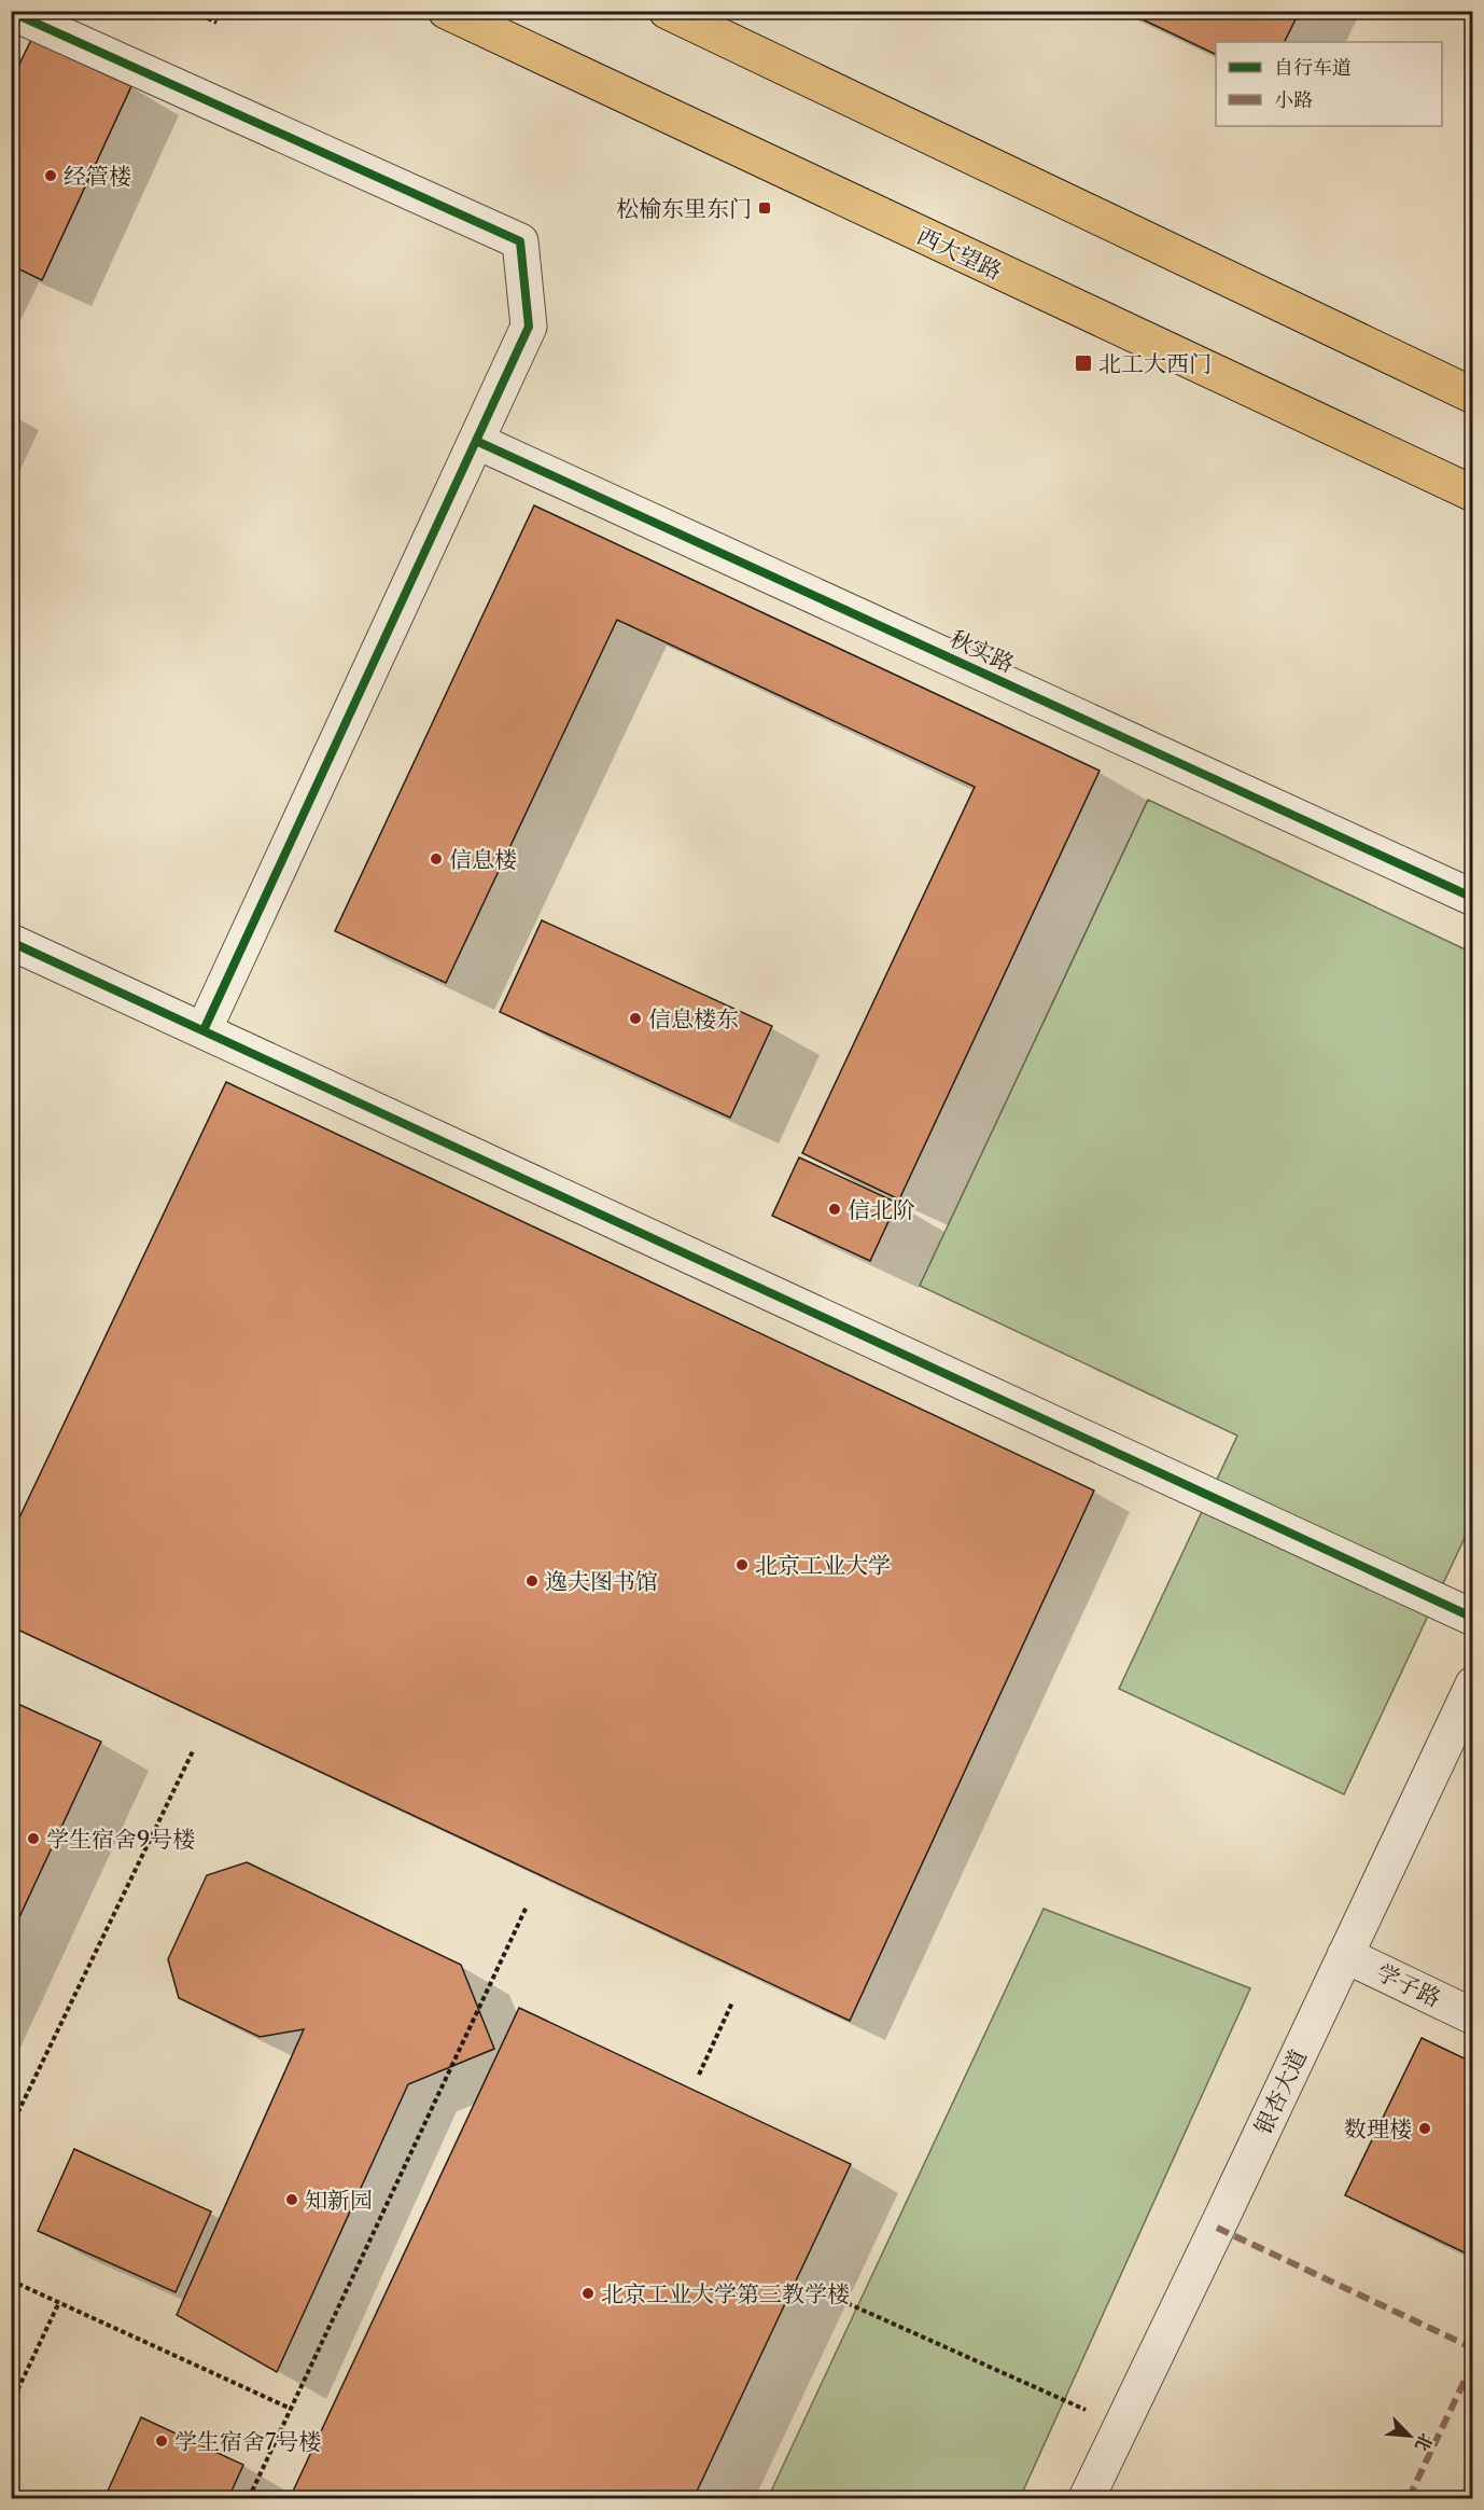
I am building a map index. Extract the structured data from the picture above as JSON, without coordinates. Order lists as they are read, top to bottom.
{
  "streets": {
    "main road": ["西大望路"],
    "street": ["秋实路", "学子路", "银杏大道"]
  },
  "crossings": [
    ["学子路", "银杏大道"]
  ],
  "places": {
    "other": [
      "经管楼",
      "信息楼",
      "信息楼东",
      "信北阶",
      "北京工业大学",
      "逸夫图书馆",
      "学生宿舍9号楼",
      "数理楼",
      "知新园",
      "北京工业大学第三教学楼",
      "学生宿舍7号楼"
    ],
    "transit": ["松榆东里东门", "北工大西门"]
  },
  "legend": ["自行车道", "小路"],
  "north": "bottom right"
}
